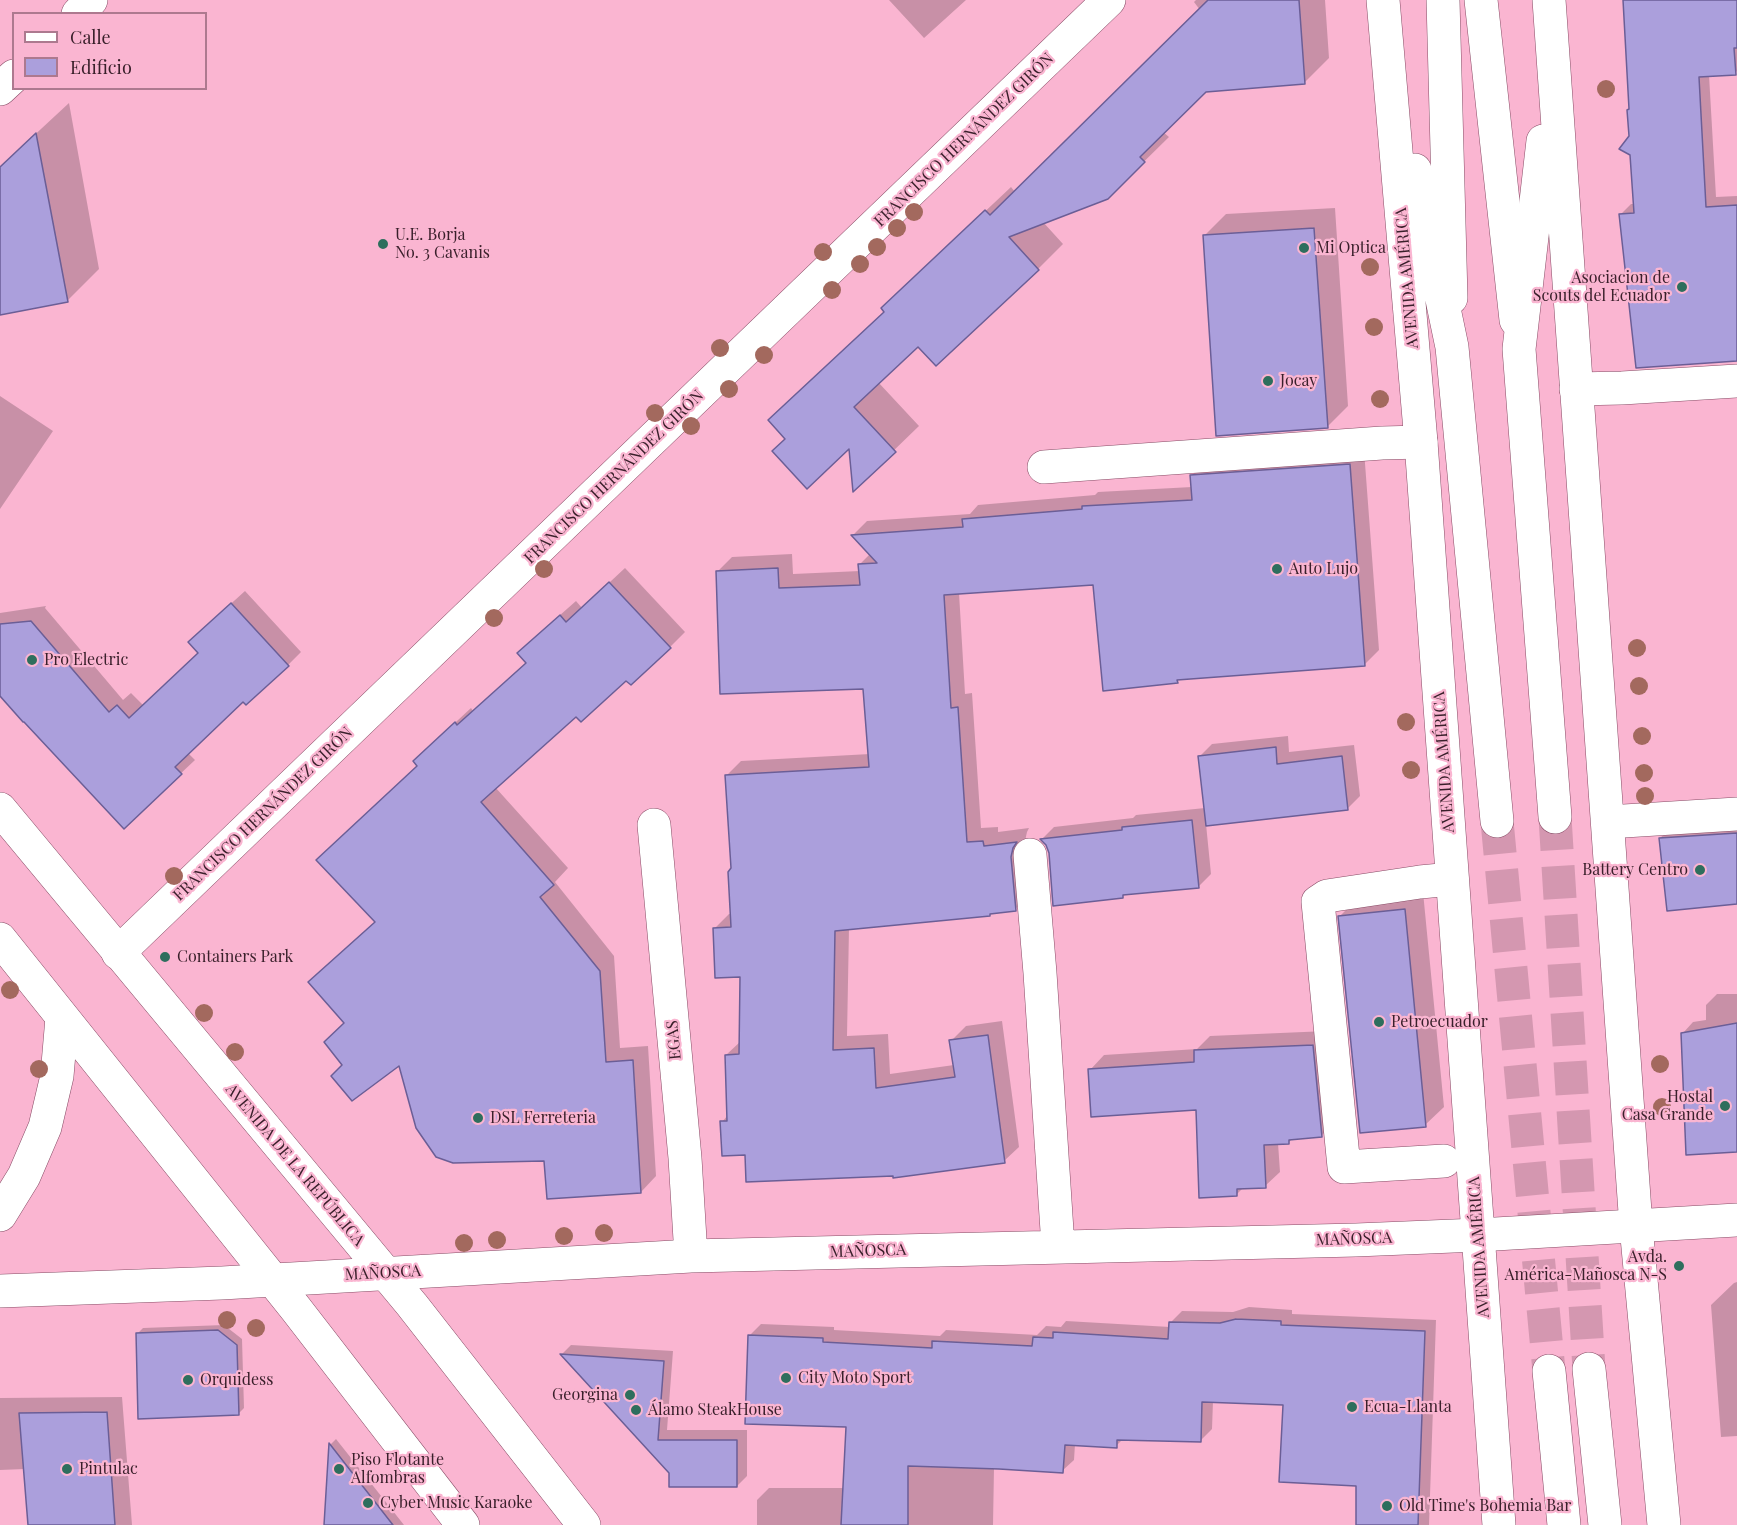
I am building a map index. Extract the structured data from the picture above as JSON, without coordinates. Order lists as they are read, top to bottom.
{
  "streets": {
    "main road": [
      "FRANCISCO HERNÁNDEZ GIRÓN",
      "AVENIDA AMÉRICA",
      "EGAS",
      "AVENIDA DE LA REPÚBLICA",
      "MAÑOSCA"
    ]
  },
  "crossings": [
    ["FRANCISCO HERNÁNDEZ GIRÓN", "AVENIDA DE LA REPÚBLICA"],
    ["AVENIDA AMÉRICA", "MAÑOSCA"],
    ["EGAS", "MAÑOSCA"],
    ["AVENIDA DE LA REPÚBLICA", "MAÑOSCA"]
  ],
  "places": [
    "U.E. Borja No. 3 Cavanis",
    "Mi Optica",
    "Asociacion de Scouts del Ecuador",
    "Jocay",
    "Auto Lujo",
    "Pro Electric",
    "Battery Centro",
    "Containers Park",
    "Petroecuador",
    "Hostal Casa Grande",
    "DSL Ferreteria",
    "Avda. América-Mañosca N-S",
    "City Moto Sport",
    "Orquidess",
    "Georgina",
    "Ecua-Llanta",
    "Álamo SteakHouse",
    "Pintulac",
    "Piso Flotante Alfombras",
    "Cyber Music Karaoke",
    "Old Time's Bohemia Bar"
  ],
  "legend": ["Calle", "Edificio"]
}
